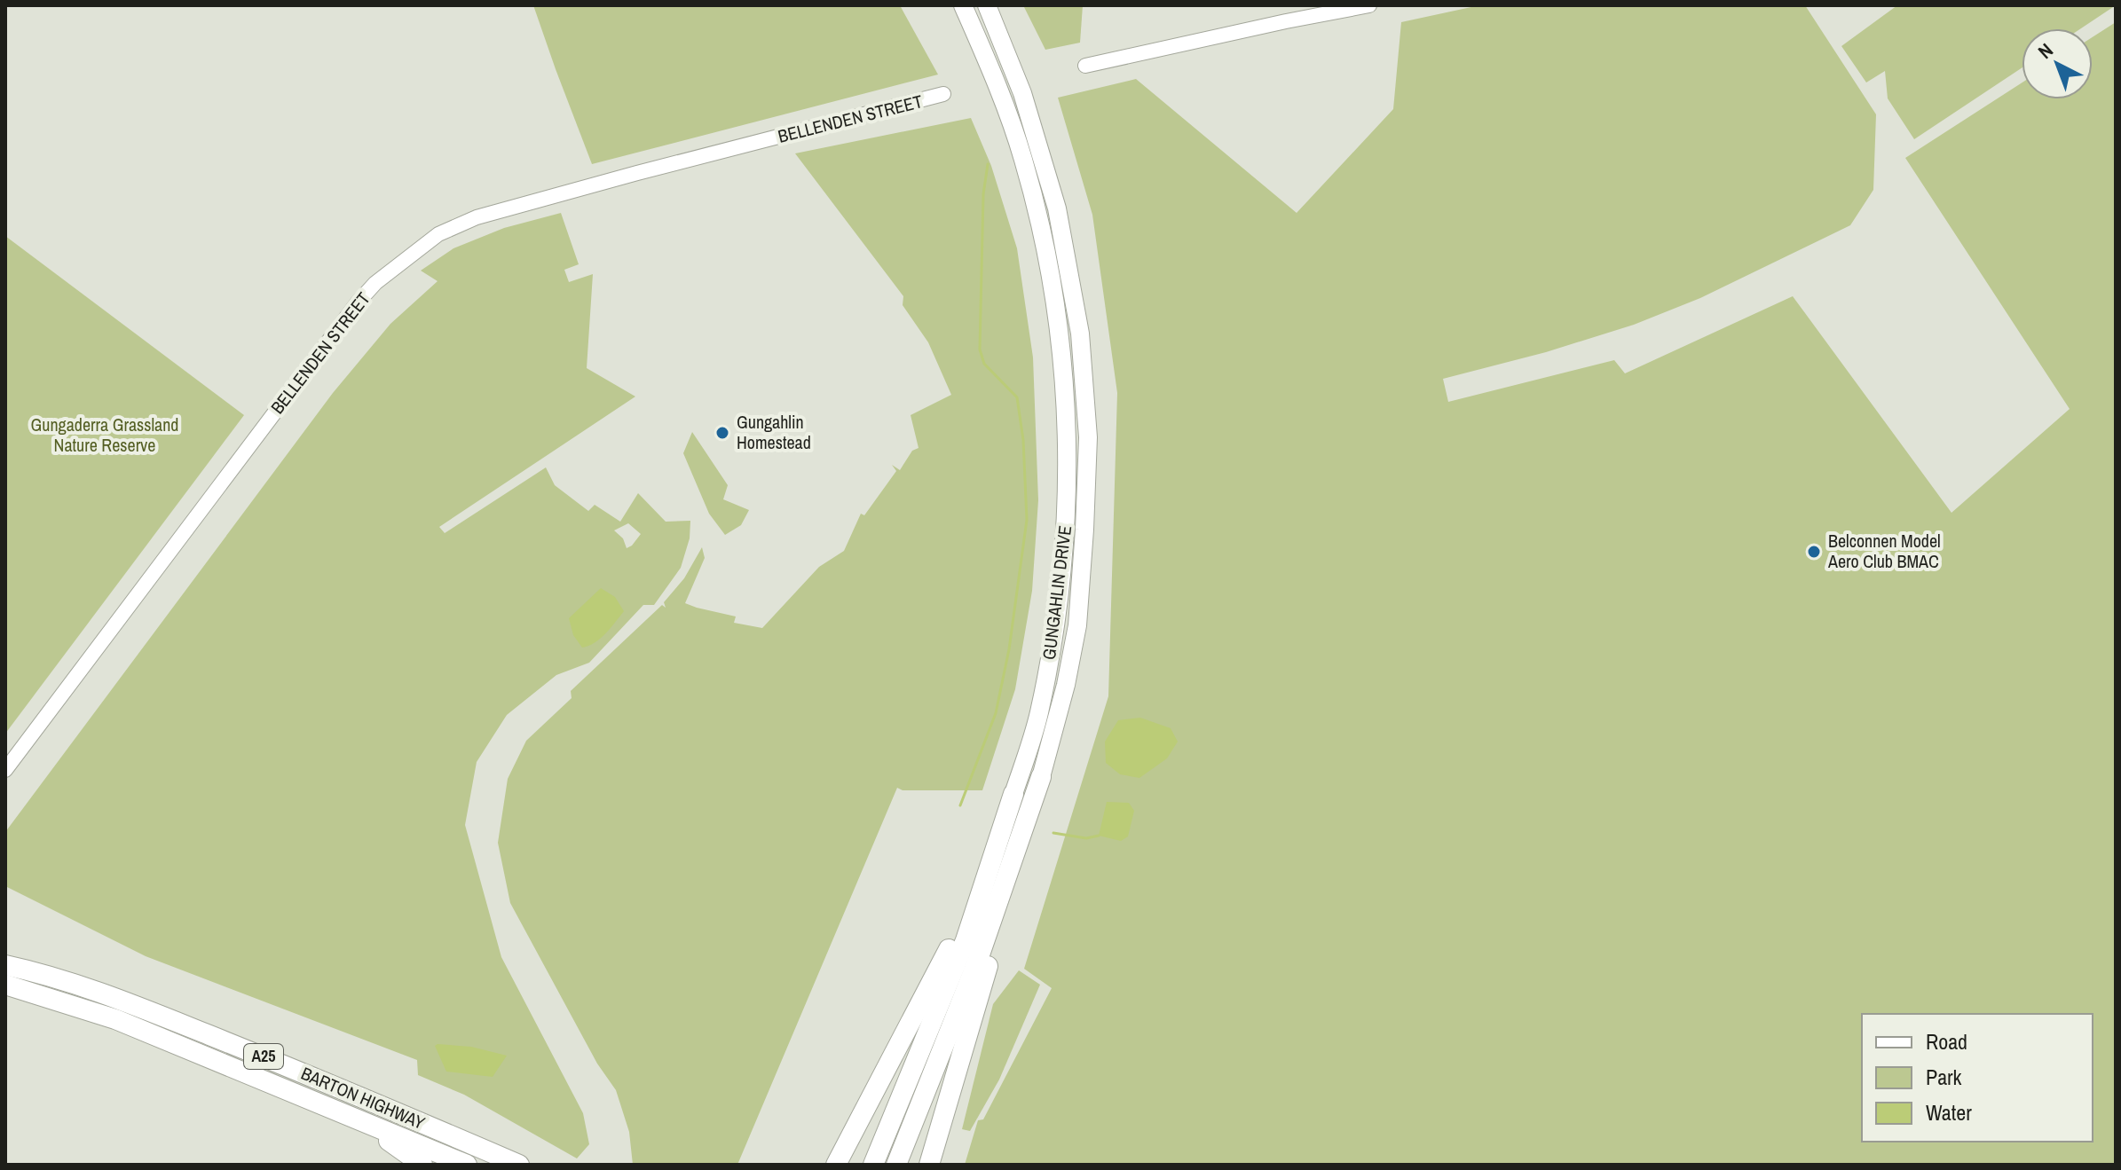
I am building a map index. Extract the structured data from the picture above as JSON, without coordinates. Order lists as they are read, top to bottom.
{
  "streets": {
    "highway": ["GUNGAHLIN DRIVE", "A25", "BARTON HIGHWAY"],
    "street": ["BELLENDEN STREET"]
  },
  "parks": ["Gungaderra Grassland Nature Reserve"],
  "places": ["Gungahlin Homestead", "Belconnen Model Aero Club BMAC"],
  "legend": ["Road", "Park", "Water"],
  "north": "top left"
}
